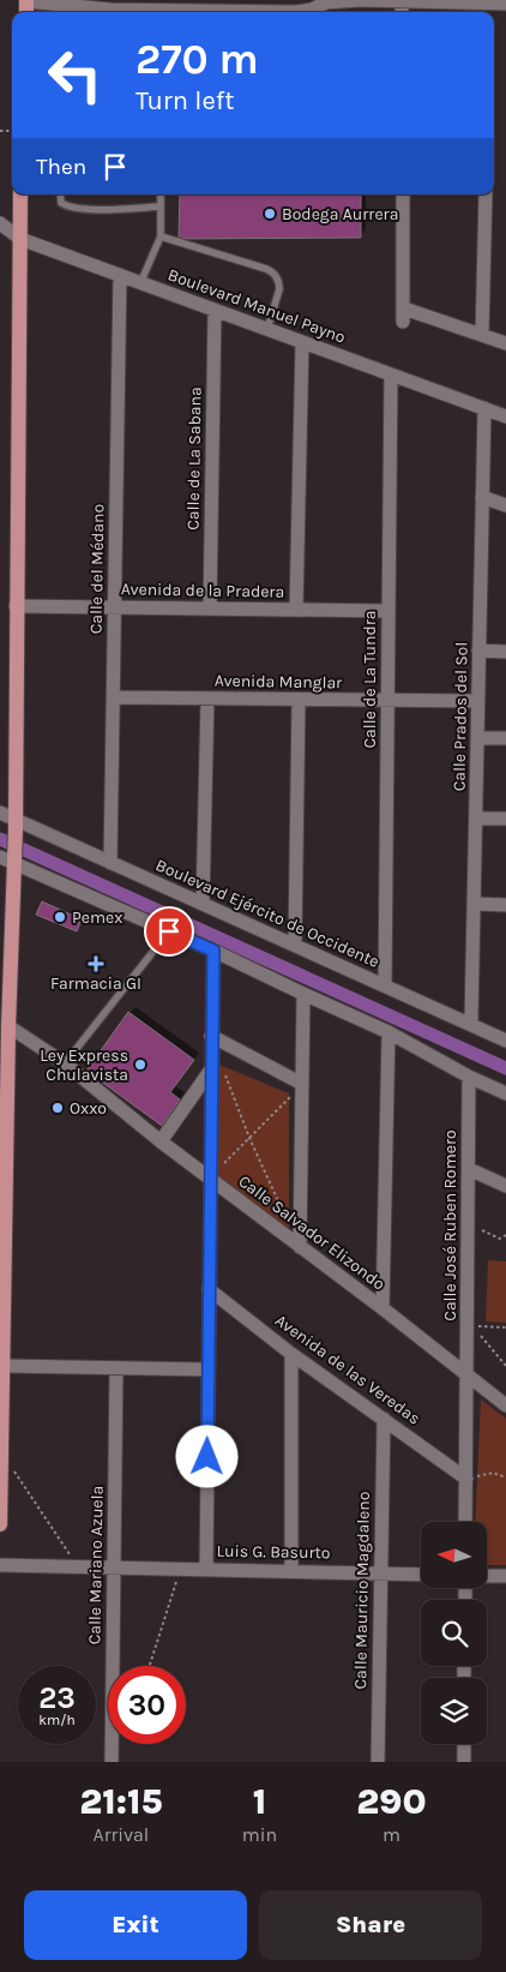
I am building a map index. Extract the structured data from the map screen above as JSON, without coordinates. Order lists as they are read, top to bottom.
{
  "streets": {
    "street": [
      "Boulevard Manuel Payno",
      "Calle de La Sabana",
      "Calle del Médano",
      "Avenida de la Pradera",
      "Calle de La Tundra",
      "Avenida Manglar",
      "Calle Prados del Sol",
      "Boulevard Ejército de Occidente",
      "Calle José Ruben Romero",
      "Calle Salvador Elizondo",
      "Avenida de las Veredas",
      "Luis G. Basurto",
      "Calle Mariano Azuela",
      "Calle Mauricio Magdaleno"
    ]
  },
  "crossings": [
    ["Boulevard Manuel Payno", "Calle de La Sabana"],
    ["Boulevard Manuel Payno", "Calle del Médano"],
    ["Boulevard Manuel Payno", "Calle de La Tundra"],
    ["Boulevard Manuel Payno", "Calle Prados del Sol"],
    ["Calle de La Sabana", "Avenida de la Pradera"],
    ["Calle del Médano", "Avenida de la Pradera"],
    ["Calle del Médano", "Avenida Manglar"],
    ["Calle del Médano", "Boulevard Ejército de Occidente"],
    ["Avenida de la Pradera", "Calle de La Tundra"],
    ["Calle de La Tundra", "Avenida Manglar"],
    ["Calle de La Tundra", "Boulevard Ejército de Occidente"],
    ["Avenida Manglar", "Calle Prados del Sol"],
    ["Calle Prados del Sol", "Boulevard Ejército de Occidente"],
    ["Calle José Ruben Romero", "Calle Salvador Elizondo"],
    ["Calle José Ruben Romero", "Avenida de las Veredas"],
    ["Avenida de las Veredas", "Calle Mauricio Magdaleno"],
    ["Luis G. Basurto", "Calle Mariano Azuela"],
    ["Luis G. Basurto", "Calle Mauricio Magdaleno"]
  ],
  "places": {
    "other": [
      "Bodega Aurrera",
      "Pemex",
      "Ley Express Chulavista",
      "Oxxo"
    ],
    "health": ["Farmacia GI"]
  },
  "north": "left",
  "page": {
    "turn": ["270 m", "Turn left"],
    "then": "Then",
    "speed": "23 km/h",
    "limit": "30",
    "eta": [
      "21:15",
      "Arrival",
      "1",
      "min",
      "290",
      "m"
    ],
    "buttons": ["Exit", "Share"]
  }
}
